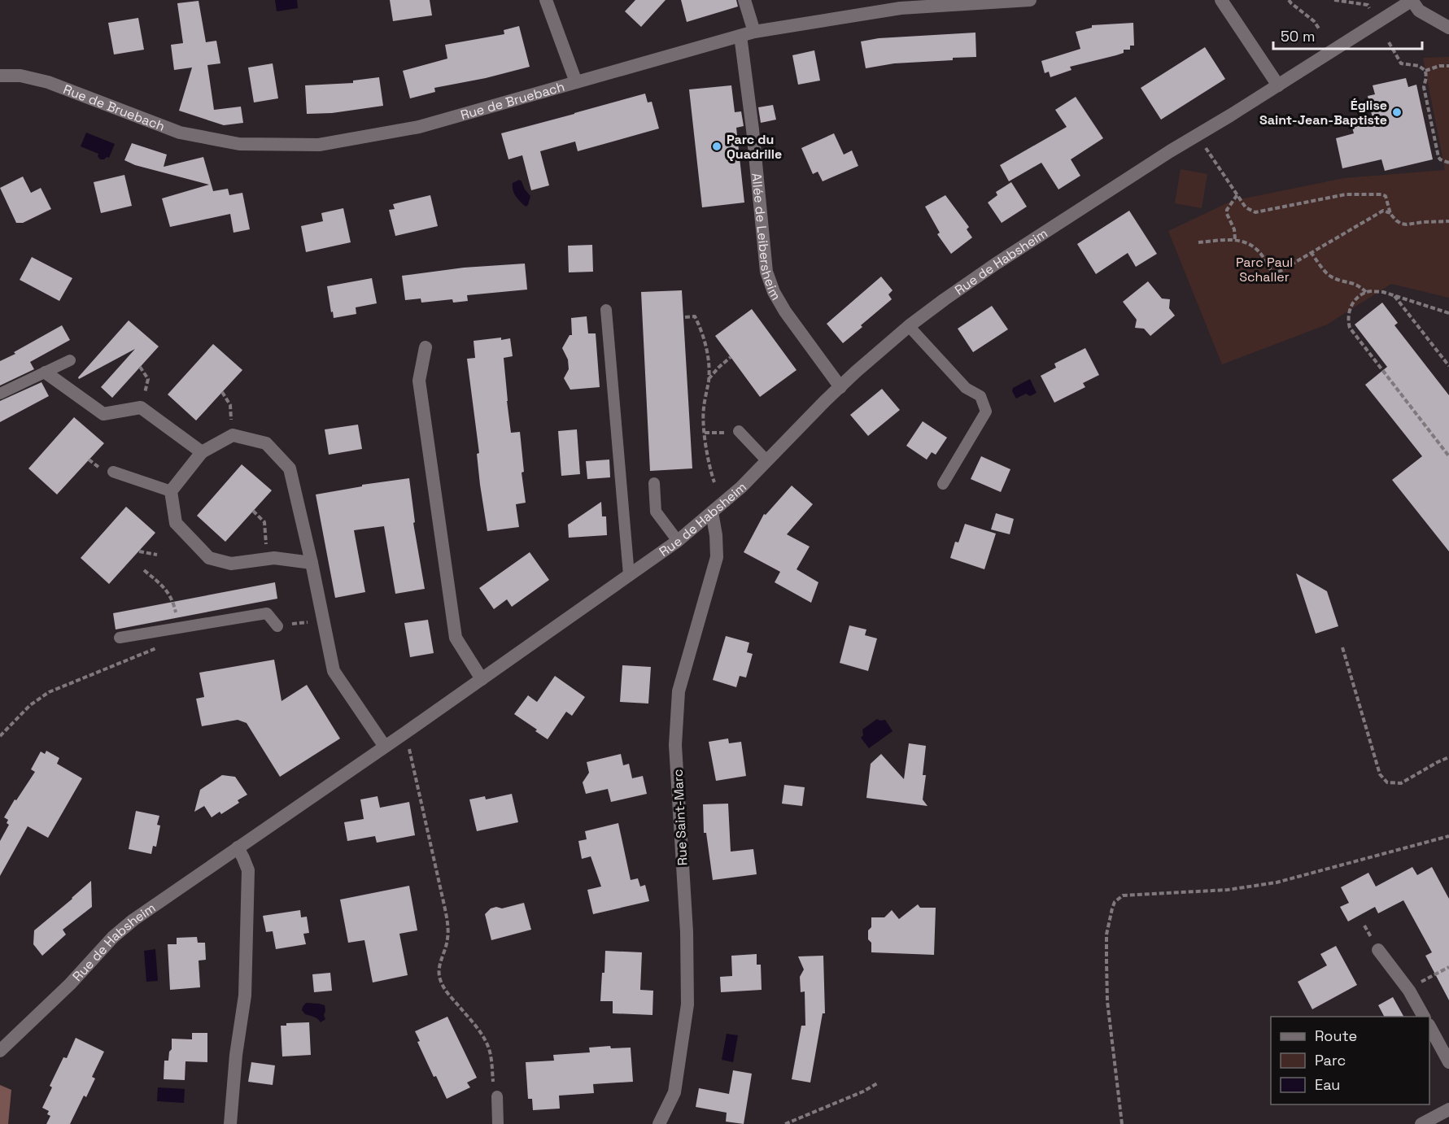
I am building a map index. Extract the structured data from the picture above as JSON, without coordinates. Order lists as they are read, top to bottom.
{
  "streets": {
    "street": [
      "Rue de Bruebach",
      "Allée de Leibersheim",
      "Rue de Habsheim",
      "Rue Saint-Marc"
    ]
  },
  "crossings": [
    ["Rue de Bruebach", "Allée de Leibersheim"],
    ["Allée de Leibersheim", "Rue de Habsheim"],
    ["Rue de Habsheim", "Rue Saint-Marc"]
  ],
  "parks": ["Parc Paul Schaller"],
  "places": ["Église Saint-Jean-Baptiste", "Parc du Quadrille"],
  "legend": ["Route", "Parc", "Eau"],
  "scale_bar": "50 m"
}
